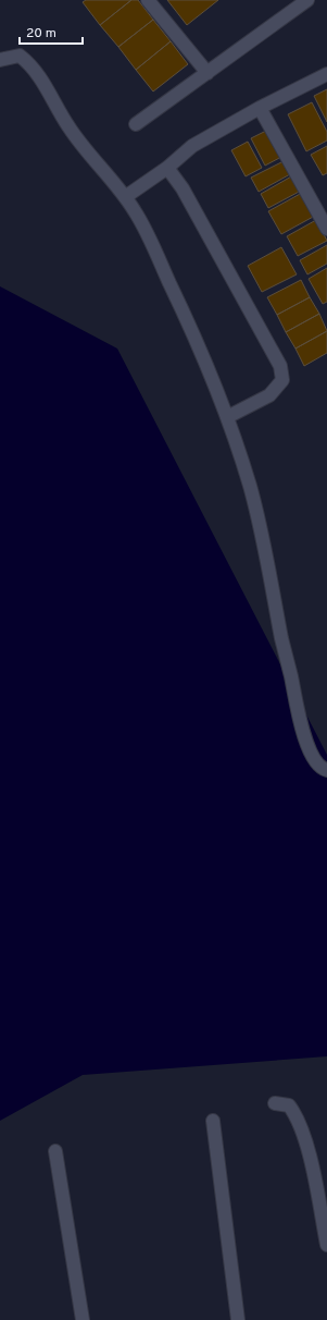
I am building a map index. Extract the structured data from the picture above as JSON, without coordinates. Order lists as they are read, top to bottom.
{
  "scale_bar": "20 m"
}
